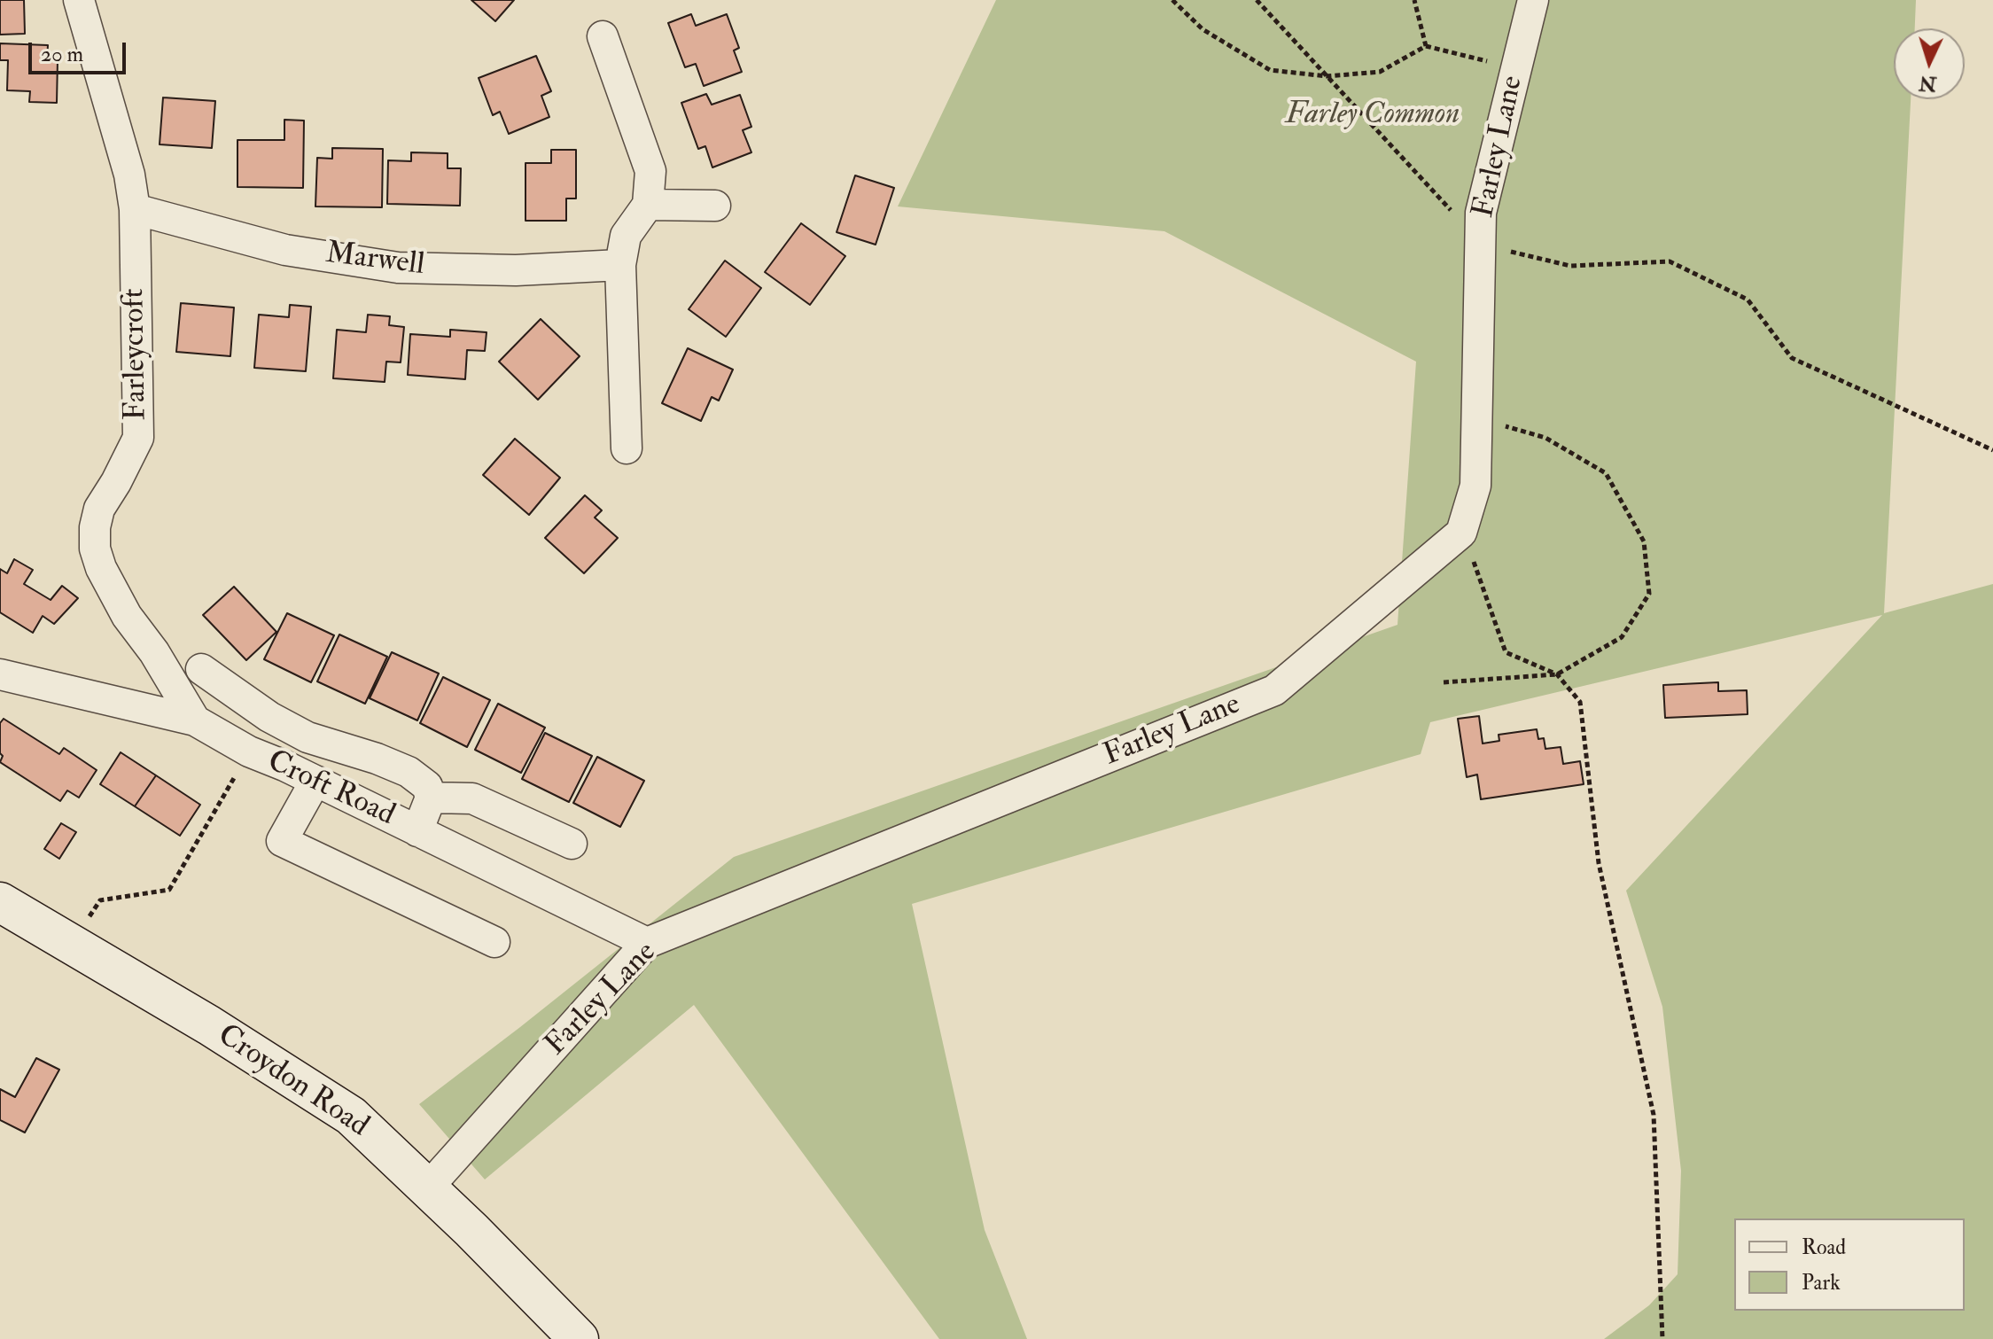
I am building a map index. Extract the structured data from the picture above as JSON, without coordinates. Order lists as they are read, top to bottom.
{
  "streets": {
    "main road": ["Croydon Road"],
    "street": [
      "Farley Lane",
      "Marwell",
      "Farleycroft",
      "Croft Road"
    ]
  },
  "crossings": [
    ["Farley Lane", "Croft Road"],
    ["Farley Lane", "Croydon Road"],
    ["Marwell", "Farleycroft"],
    ["Farleycroft", "Croft Road"]
  ],
  "parks": ["Farley Common"],
  "legend": ["Road", "Park"],
  "scale_bar": "20 m",
  "north": "bottom"
}
